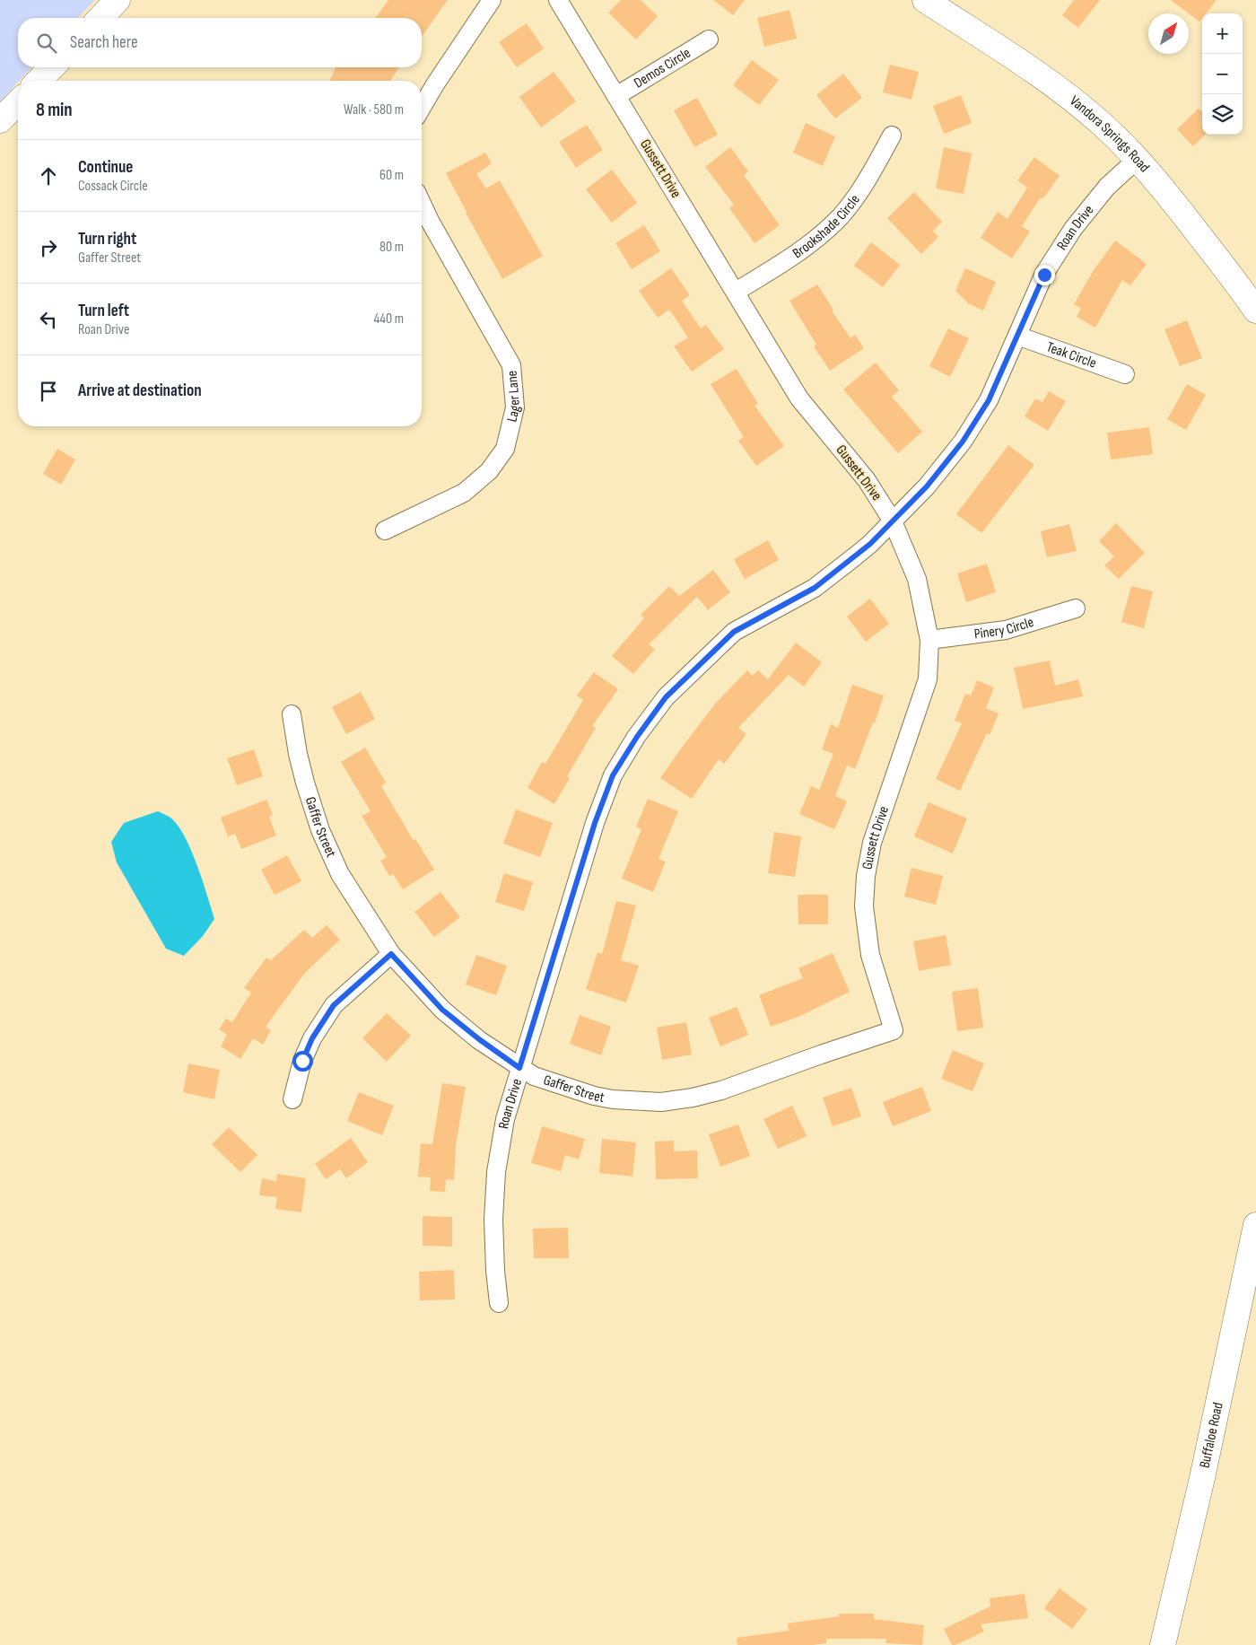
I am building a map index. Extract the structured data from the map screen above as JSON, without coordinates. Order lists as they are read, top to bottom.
{
  "streets": {
    "street": [
      "Demos Circle",
      "Vandora Springs Road",
      "Gussett Drive",
      "Brookshade Circle",
      "Roan Drive",
      "Teak Circle",
      "Lager Lane",
      "Pinery Circle",
      "Gaffer Street",
      "Buffaloe Road"
    ]
  },
  "crossings": [
    ["Demos Circle", "Gussett Drive"],
    ["Vandora Springs Road", "Roan Drive"],
    ["Gussett Drive", "Brookshade Circle"],
    ["Gussett Drive", "Roan Drive"],
    ["Gussett Drive", "Pinery Circle"],
    ["Gussett Drive", "Gaffer Street"],
    ["Roan Drive", "Teak Circle"],
    ["Roan Drive", "Gaffer Street"]
  ],
  "north": "top right",
  "page": {
    "map_buttons": ["+", "−"],
    "search": "Search here",
    "heading": ["8 min", "Walk · 580 m"],
    "list": [
      ["Continue", "Cossack Circle", "60 m"],
      ["Turn right", "Gaffer Street", "80 m"],
      ["Turn left", "Roan Drive", "440 m"],
      "Arrive at destination"
    ]
  }
}
